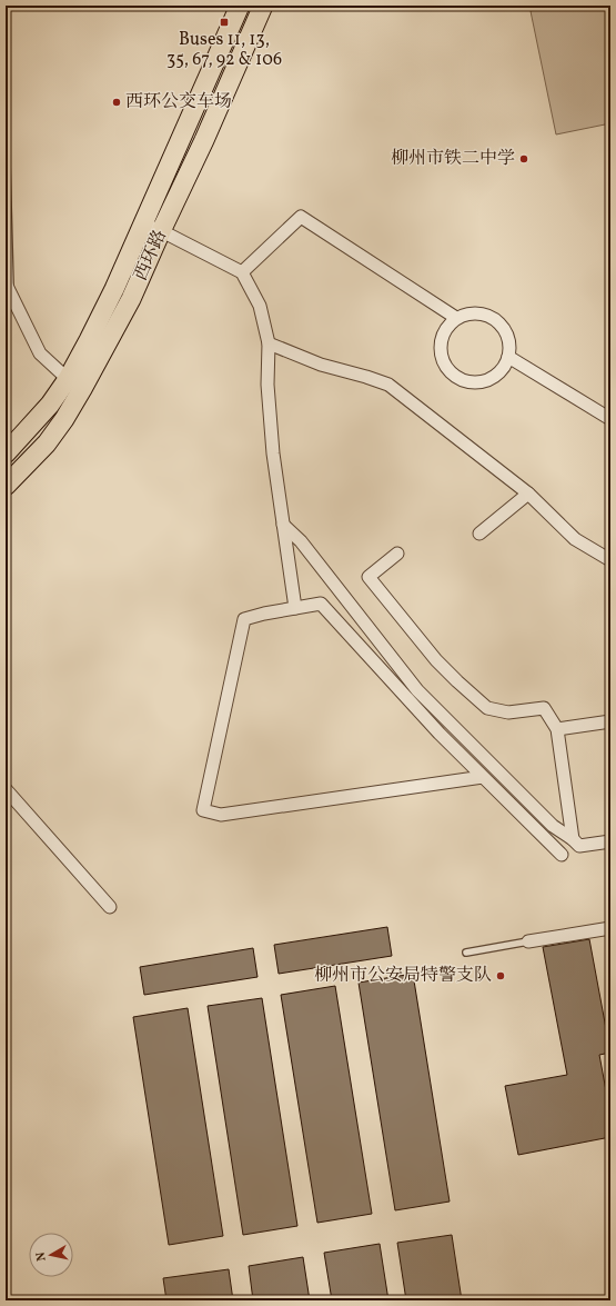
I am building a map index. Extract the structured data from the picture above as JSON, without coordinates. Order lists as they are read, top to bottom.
{
  "streets": {
    "main road": ["西环路"]
  },
  "places": {
    "transit": ["Buses 11, 13, 35, 67, 92 & 106"],
    "other": ["西环公交车场", "柳州市铁二中学", "柳州市公安局特警支队"]
  },
  "north": "left"
}
